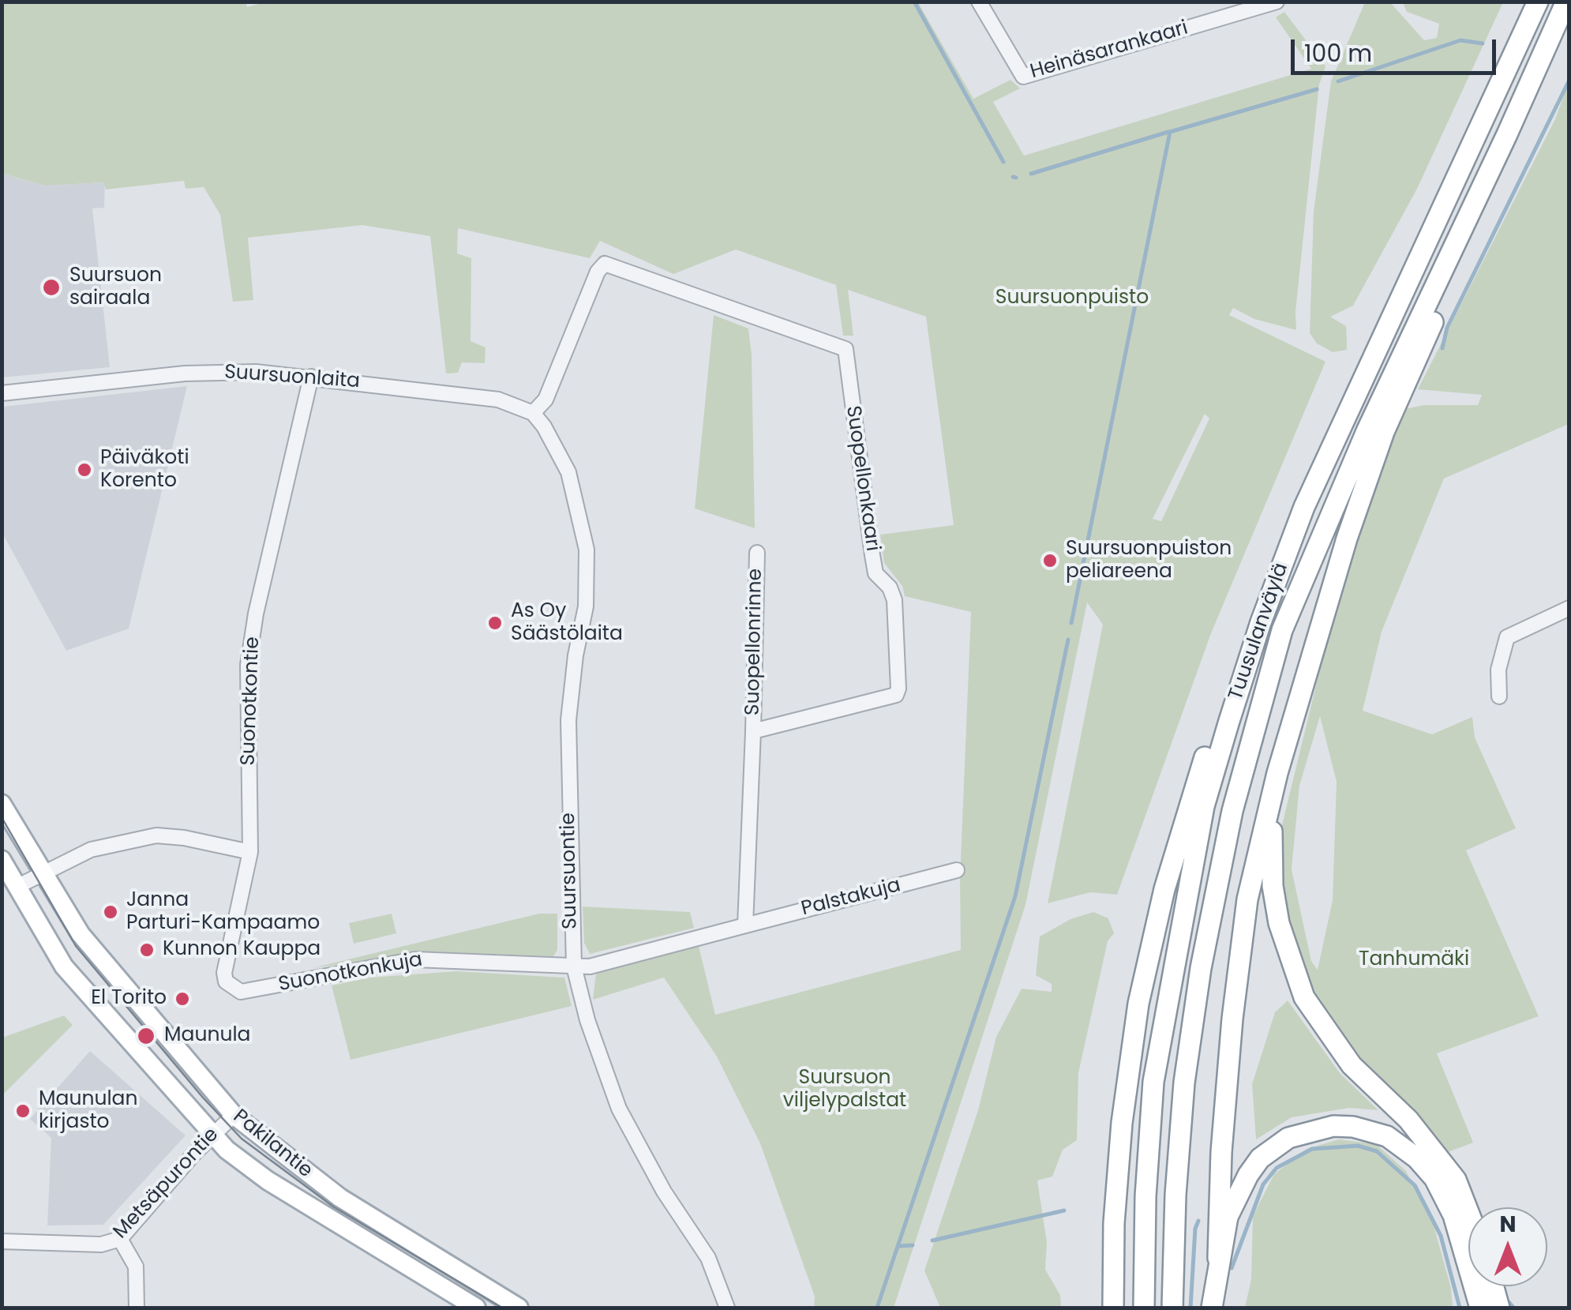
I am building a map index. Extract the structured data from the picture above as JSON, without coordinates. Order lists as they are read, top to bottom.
{
  "streets": {
    "highway": ["Tuusulanväylä"],
    "main road": ["Pakilantie"],
    "street": [
      "Heinäsarankaari",
      "Suursuonlaita",
      "Suopellonkaari",
      "Suopellonrinne",
      "Suonotkontie",
      "Suursuontie",
      "Palstakuja",
      "Suonotkonkuja",
      "Metsäpurontie"
    ]
  },
  "crossings": [
    ["Suursuonlaita", "Suopellonkaari"],
    ["Suursuonlaita", "Suonotkontie"],
    ["Suursuonlaita", "Suursuontie"],
    ["Suopellonkaari", "Suopellonrinne"],
    ["Suopellonkaari", "Suursuontie"],
    ["Suonotkontie", "Suonotkonkuja"],
    ["Suursuontie", "Suonotkonkuja"],
    ["Pakilantie", "Metsäpurontie"]
  ],
  "parks": ["Suursuonpuisto", "Tanhumäki", "Suursuon viljelypalstat"],
  "places": [
    "Suursuon sairaala",
    "Päiväkoti Korento",
    "Suursuonpuiston peliareena",
    "As Oy Säästölaita",
    "Janna Parturi-Kampaamo",
    "Kunnon Kauppa",
    "El Torito",
    "Maunula",
    "Maunulan kirjasto"
  ],
  "scale_bar": "100 m",
  "north": "top"
}
